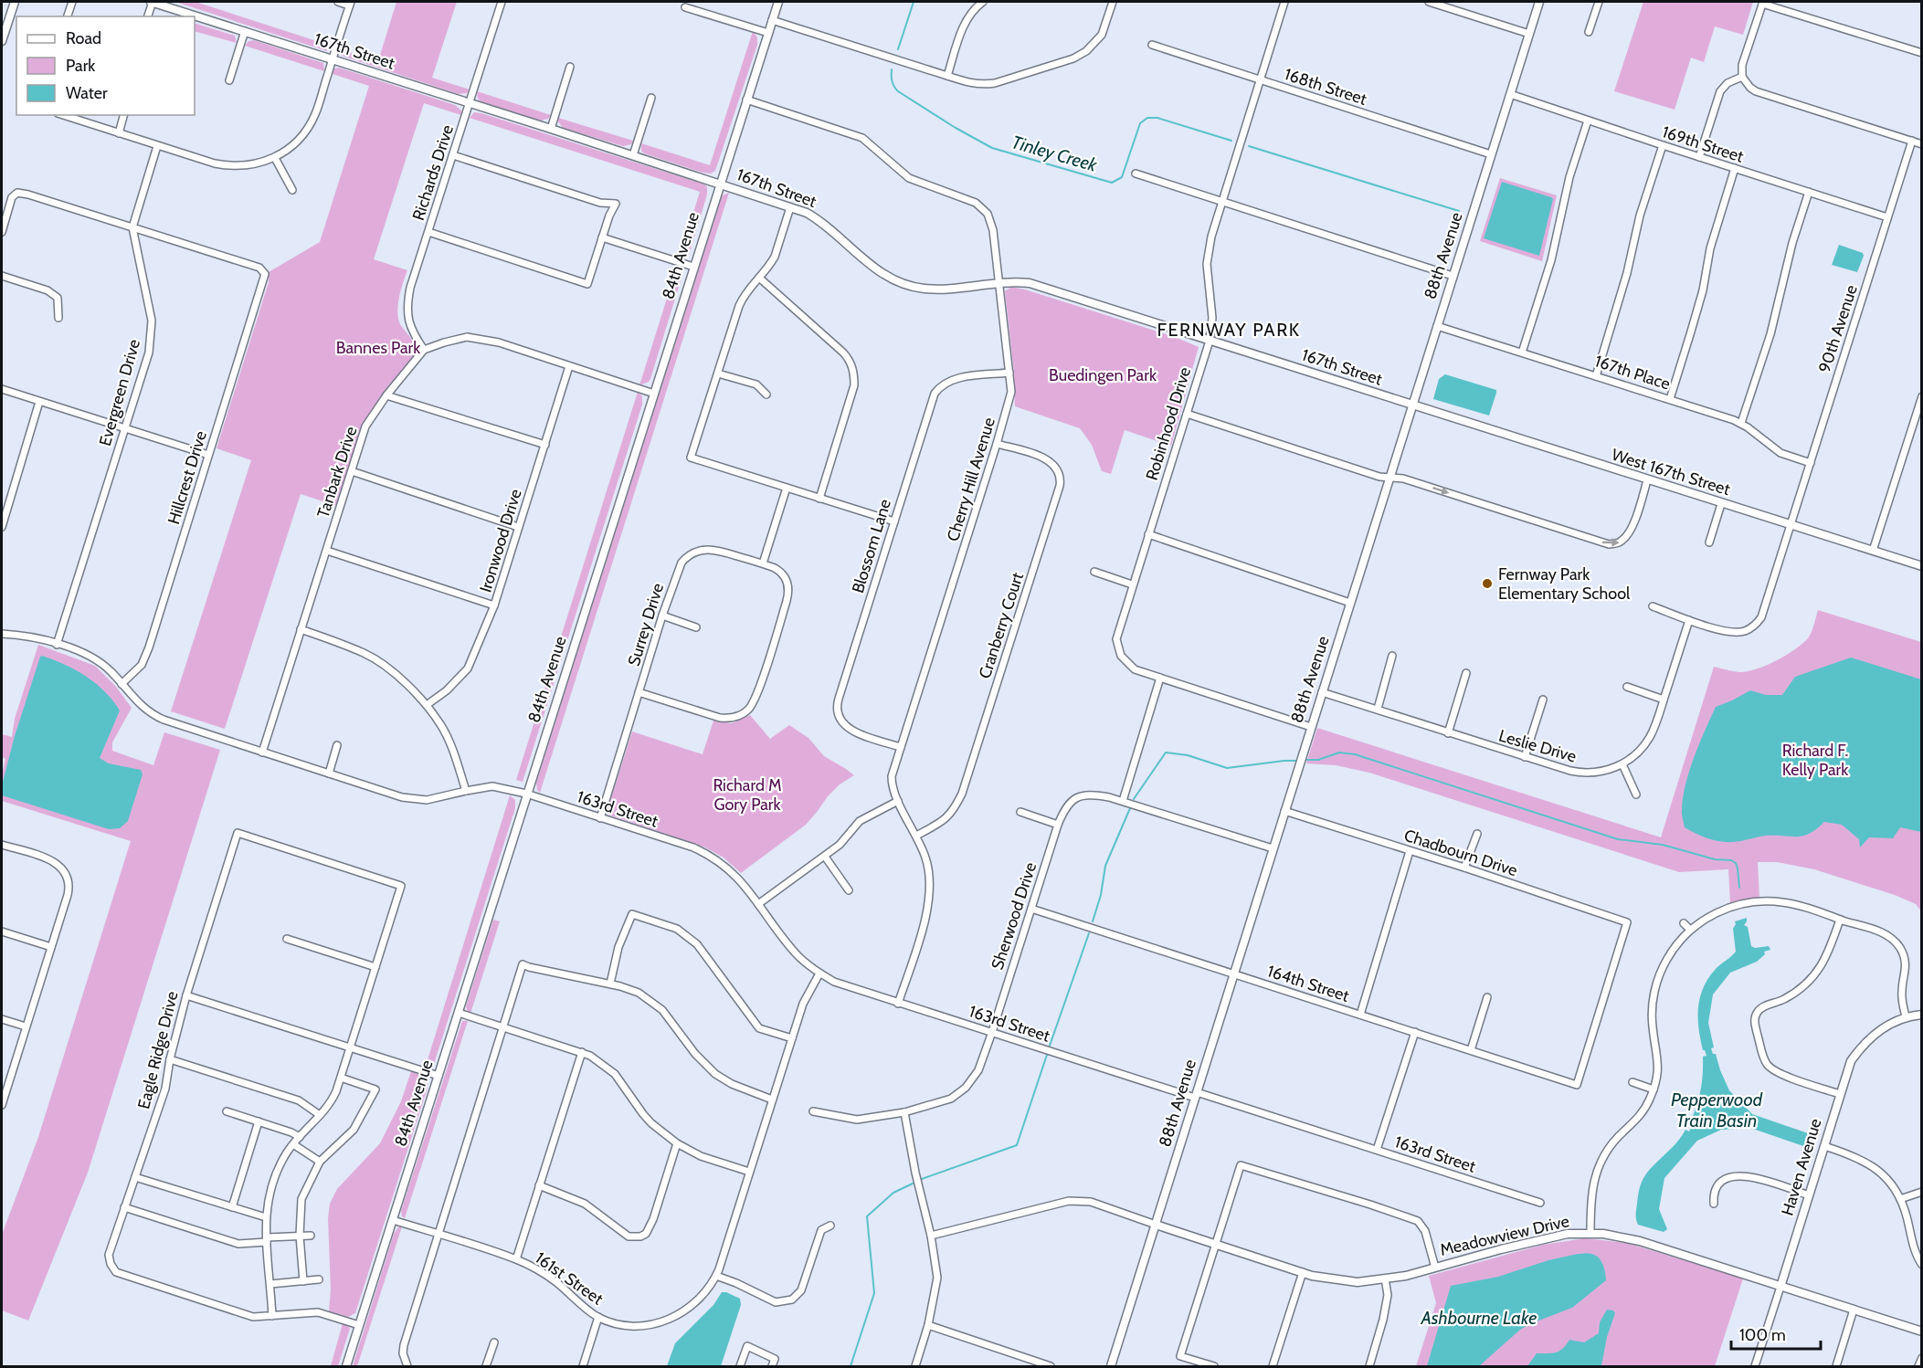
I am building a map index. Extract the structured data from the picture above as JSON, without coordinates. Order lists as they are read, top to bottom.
{
  "streets": {
    "street": [
      "167th Street",
      "168th Street",
      "169th Street",
      "Richards Drive",
      "84th Avenue",
      "88th Avenue",
      "90th Avenue",
      "167th Place",
      "Evergreen Drive",
      "Robinhood Drive",
      "Tanbark Drive",
      "West 167th Street",
      "Hillcrest Drive",
      "Cherry Hill Avenue",
      "Ironwood Drive",
      "Blossom Lane",
      "Surrey Drive",
      "Cranberry Court",
      "Leslie Drive",
      "163rd Street",
      "Chadbourn Drive",
      "Sherwood Drive",
      "164th Street",
      "Eagle Ridge Drive",
      "Haven Avenue",
      "Meadowview Drive",
      "161st Street"
    ]
  },
  "crossings": [
    ["167th Street", "Richards Drive"],
    ["167th Street", "84th Avenue"],
    ["167th Street", "88th Avenue"],
    ["167th Street", "Robinhood Drive"],
    ["167th Street", "West 167th Street"],
    ["167th Street", "Cherry Hill Avenue"],
    ["168th Street", "88th Avenue"],
    ["168th Street", "Robinhood Drive"],
    ["169th Street", "88th Avenue"],
    ["169th Street", "90th Avenue"],
    ["Richards Drive", "Tanbark Drive"],
    ["84th Avenue", "Cherry Hill Avenue"],
    ["84th Avenue", "163rd Street"],
    ["84th Avenue", "161st Street"],
    ["88th Avenue", "167th Place"],
    ["88th Avenue", "Robinhood Drive"],
    ["88th Avenue", "West 167th Street"],
    ["88th Avenue", "Leslie Drive"],
    ["88th Avenue", "163rd Street"],
    ["88th Avenue", "Chadbourn Drive"],
    ["88th Avenue", "Sherwood Drive"],
    ["88th Avenue", "164th Street"],
    ["88th Avenue", "Meadowview Drive"],
    ["90th Avenue", "167th Place"],
    ["90th Avenue", "West 167th Street"],
    ["90th Avenue", "Leslie Drive"],
    ["Evergreen Drive", "Hillcrest Drive"],
    ["Evergreen Drive", "163rd Street"],
    ["Tanbark Drive", "163rd Street"],
    ["Hillcrest Drive", "163rd Street"],
    ["Cherry Hill Avenue", "Blossom Lane"],
    ["Cherry Hill Avenue", "Cranberry Court"],
    ["Cherry Hill Avenue", "163rd Street"],
    ["Surrey Drive", "163rd Street"],
    ["163rd Street", "Sherwood Drive"],
    ["163rd Street", "161st Street"],
    ["Chadbourn Drive", "164th Street"],
    ["Sherwood Drive", "164th Street"],
    ["Haven Avenue", "Meadowview Drive"]
  ],
  "districts": ["FERNWAY PARK"],
  "water": ["Tinley Creek", "Pepperwood Train Basin", "Ashbourne Lake"],
  "parks": [
    "Bannes Park",
    "Buedingen Park",
    "Richard F. Kelly Park",
    "Richard M Gory Park"
  ],
  "places": ["Fernway Park Elementary School"],
  "legend": ["Road", "Park", "Water"],
  "scale_bar": "100 m"
}
